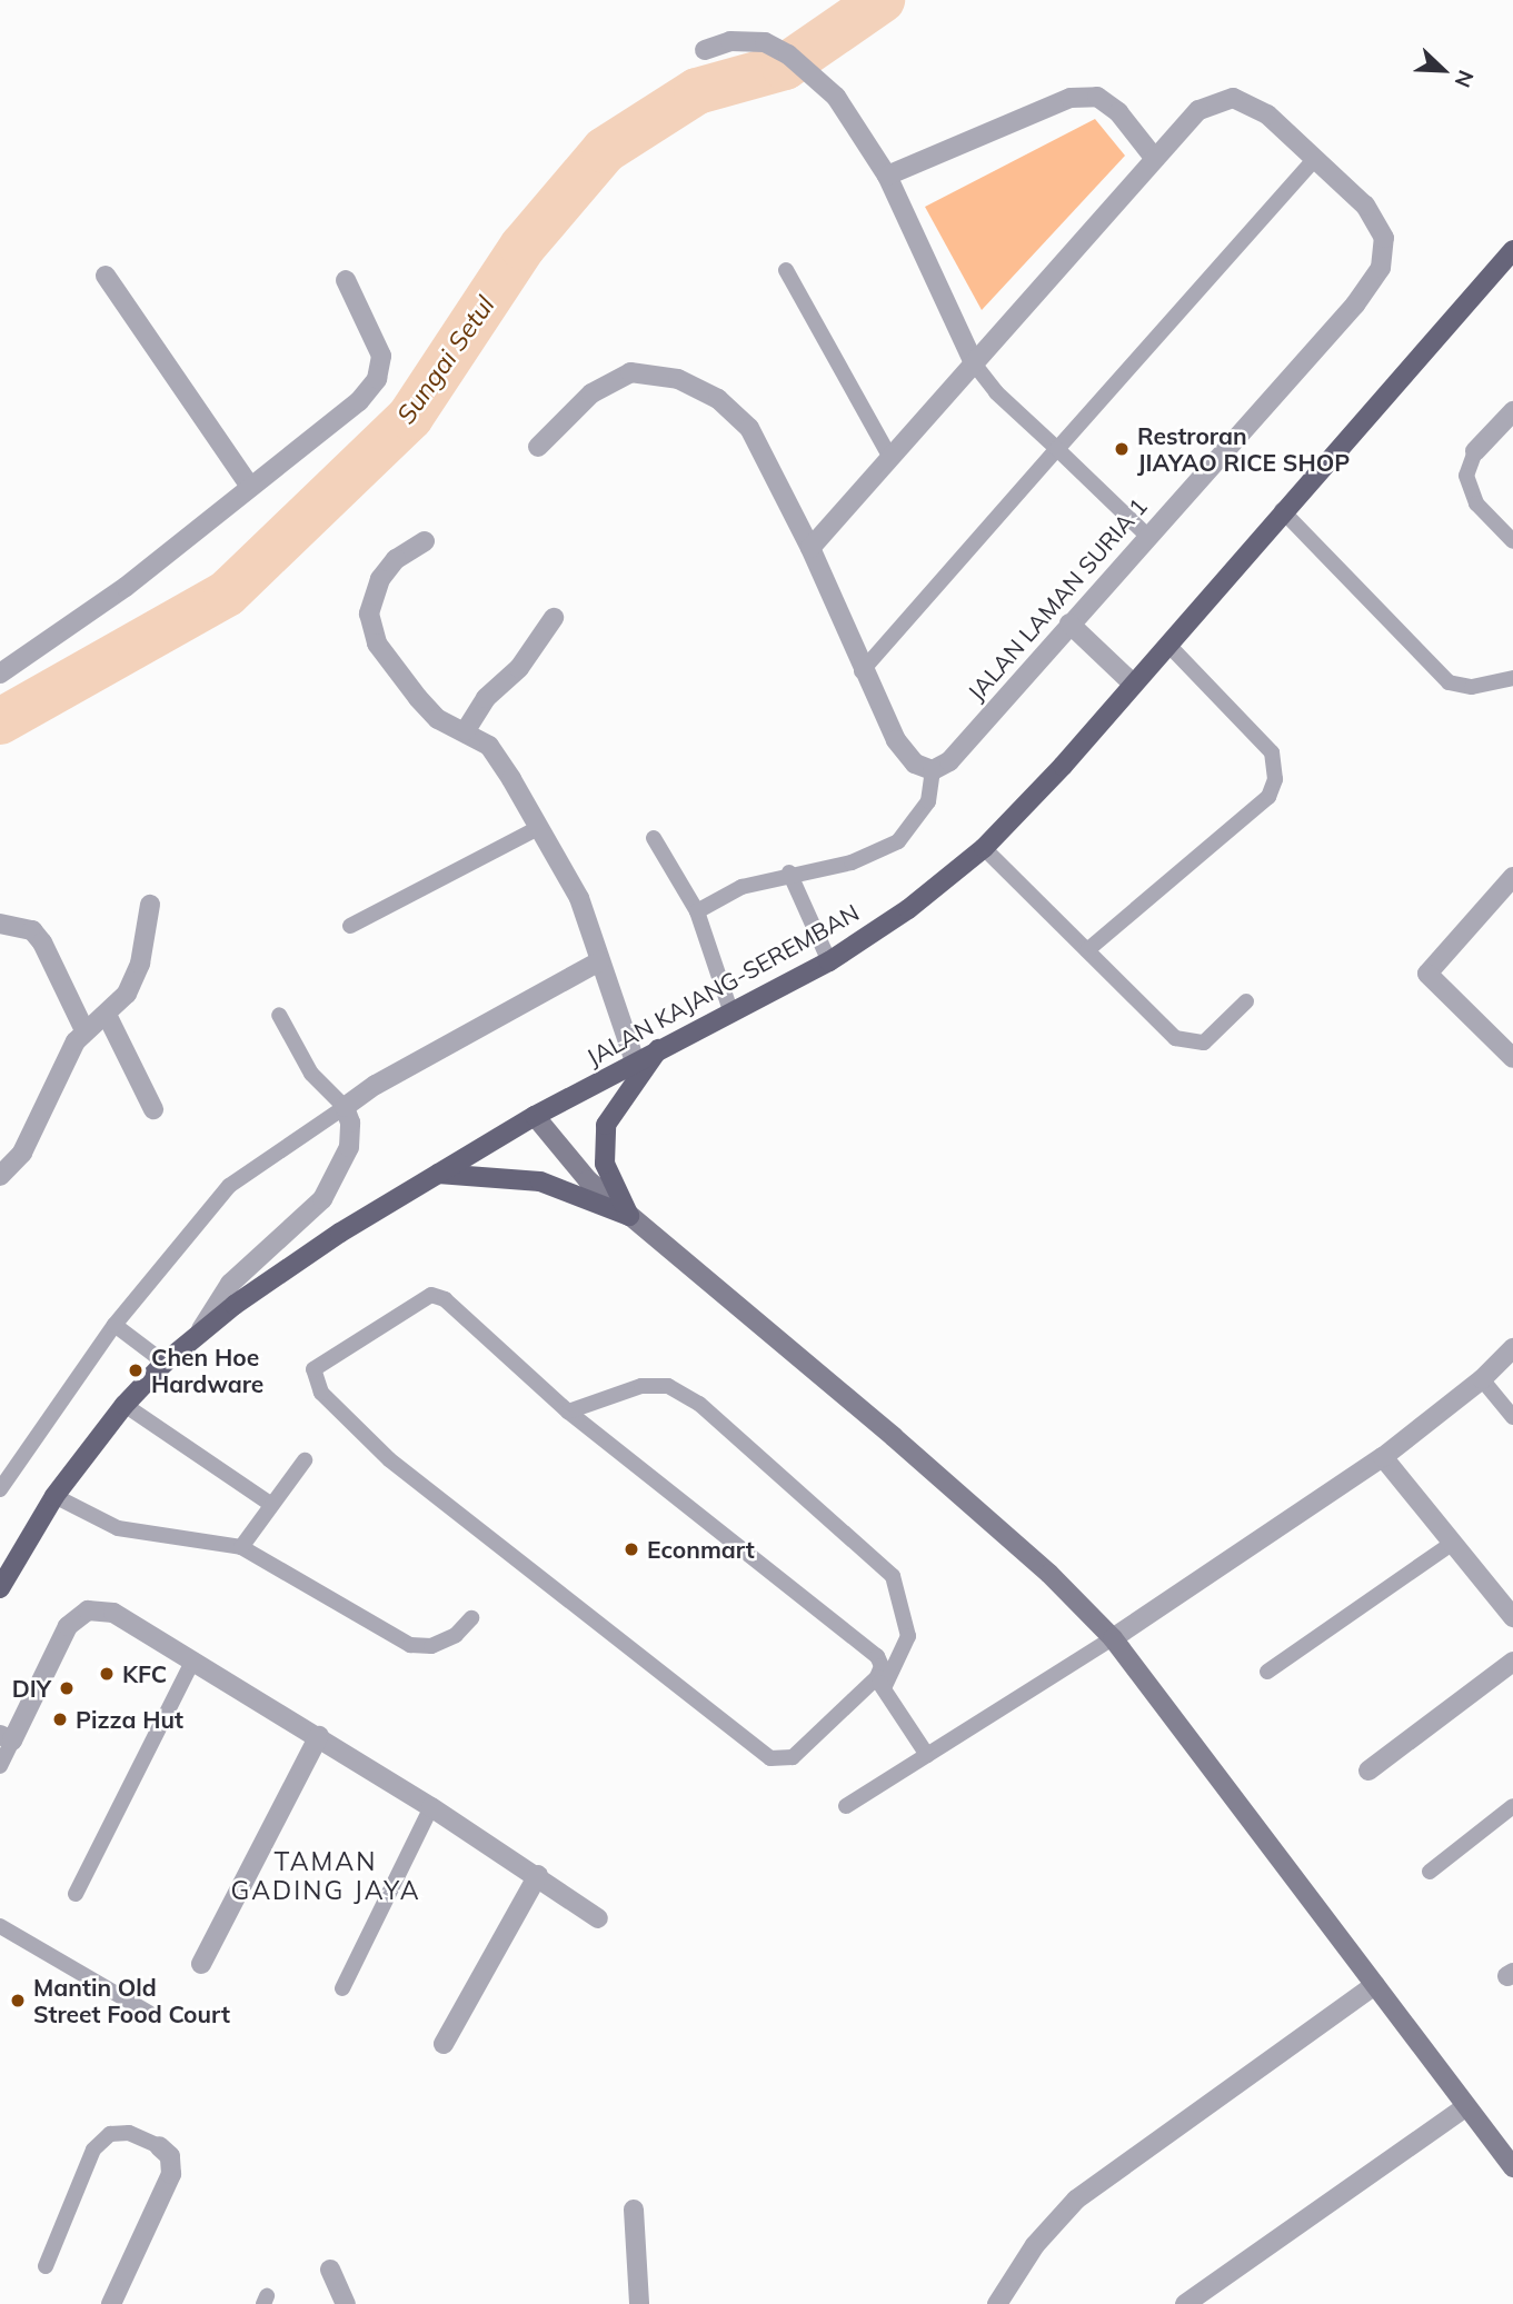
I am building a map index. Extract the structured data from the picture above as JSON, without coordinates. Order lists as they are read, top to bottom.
{
  "streets": {
    "main road": ["JALAN KAJANG-SEREMBAN"],
    "street": ["JALAN LAMAN SURIA 1"]
  },
  "districts": ["TAMAN GADING JAYA"],
  "water": ["Sungai Setul"],
  "places": [
    "Restroran JIAYAO RICE SHOP",
    "Chen Hoe Hardware",
    "Econmart",
    "KFC",
    "DIY",
    "Pizza Hut",
    "Mantin Old Street Food Court"
  ],
  "north": "bottom right"
}
